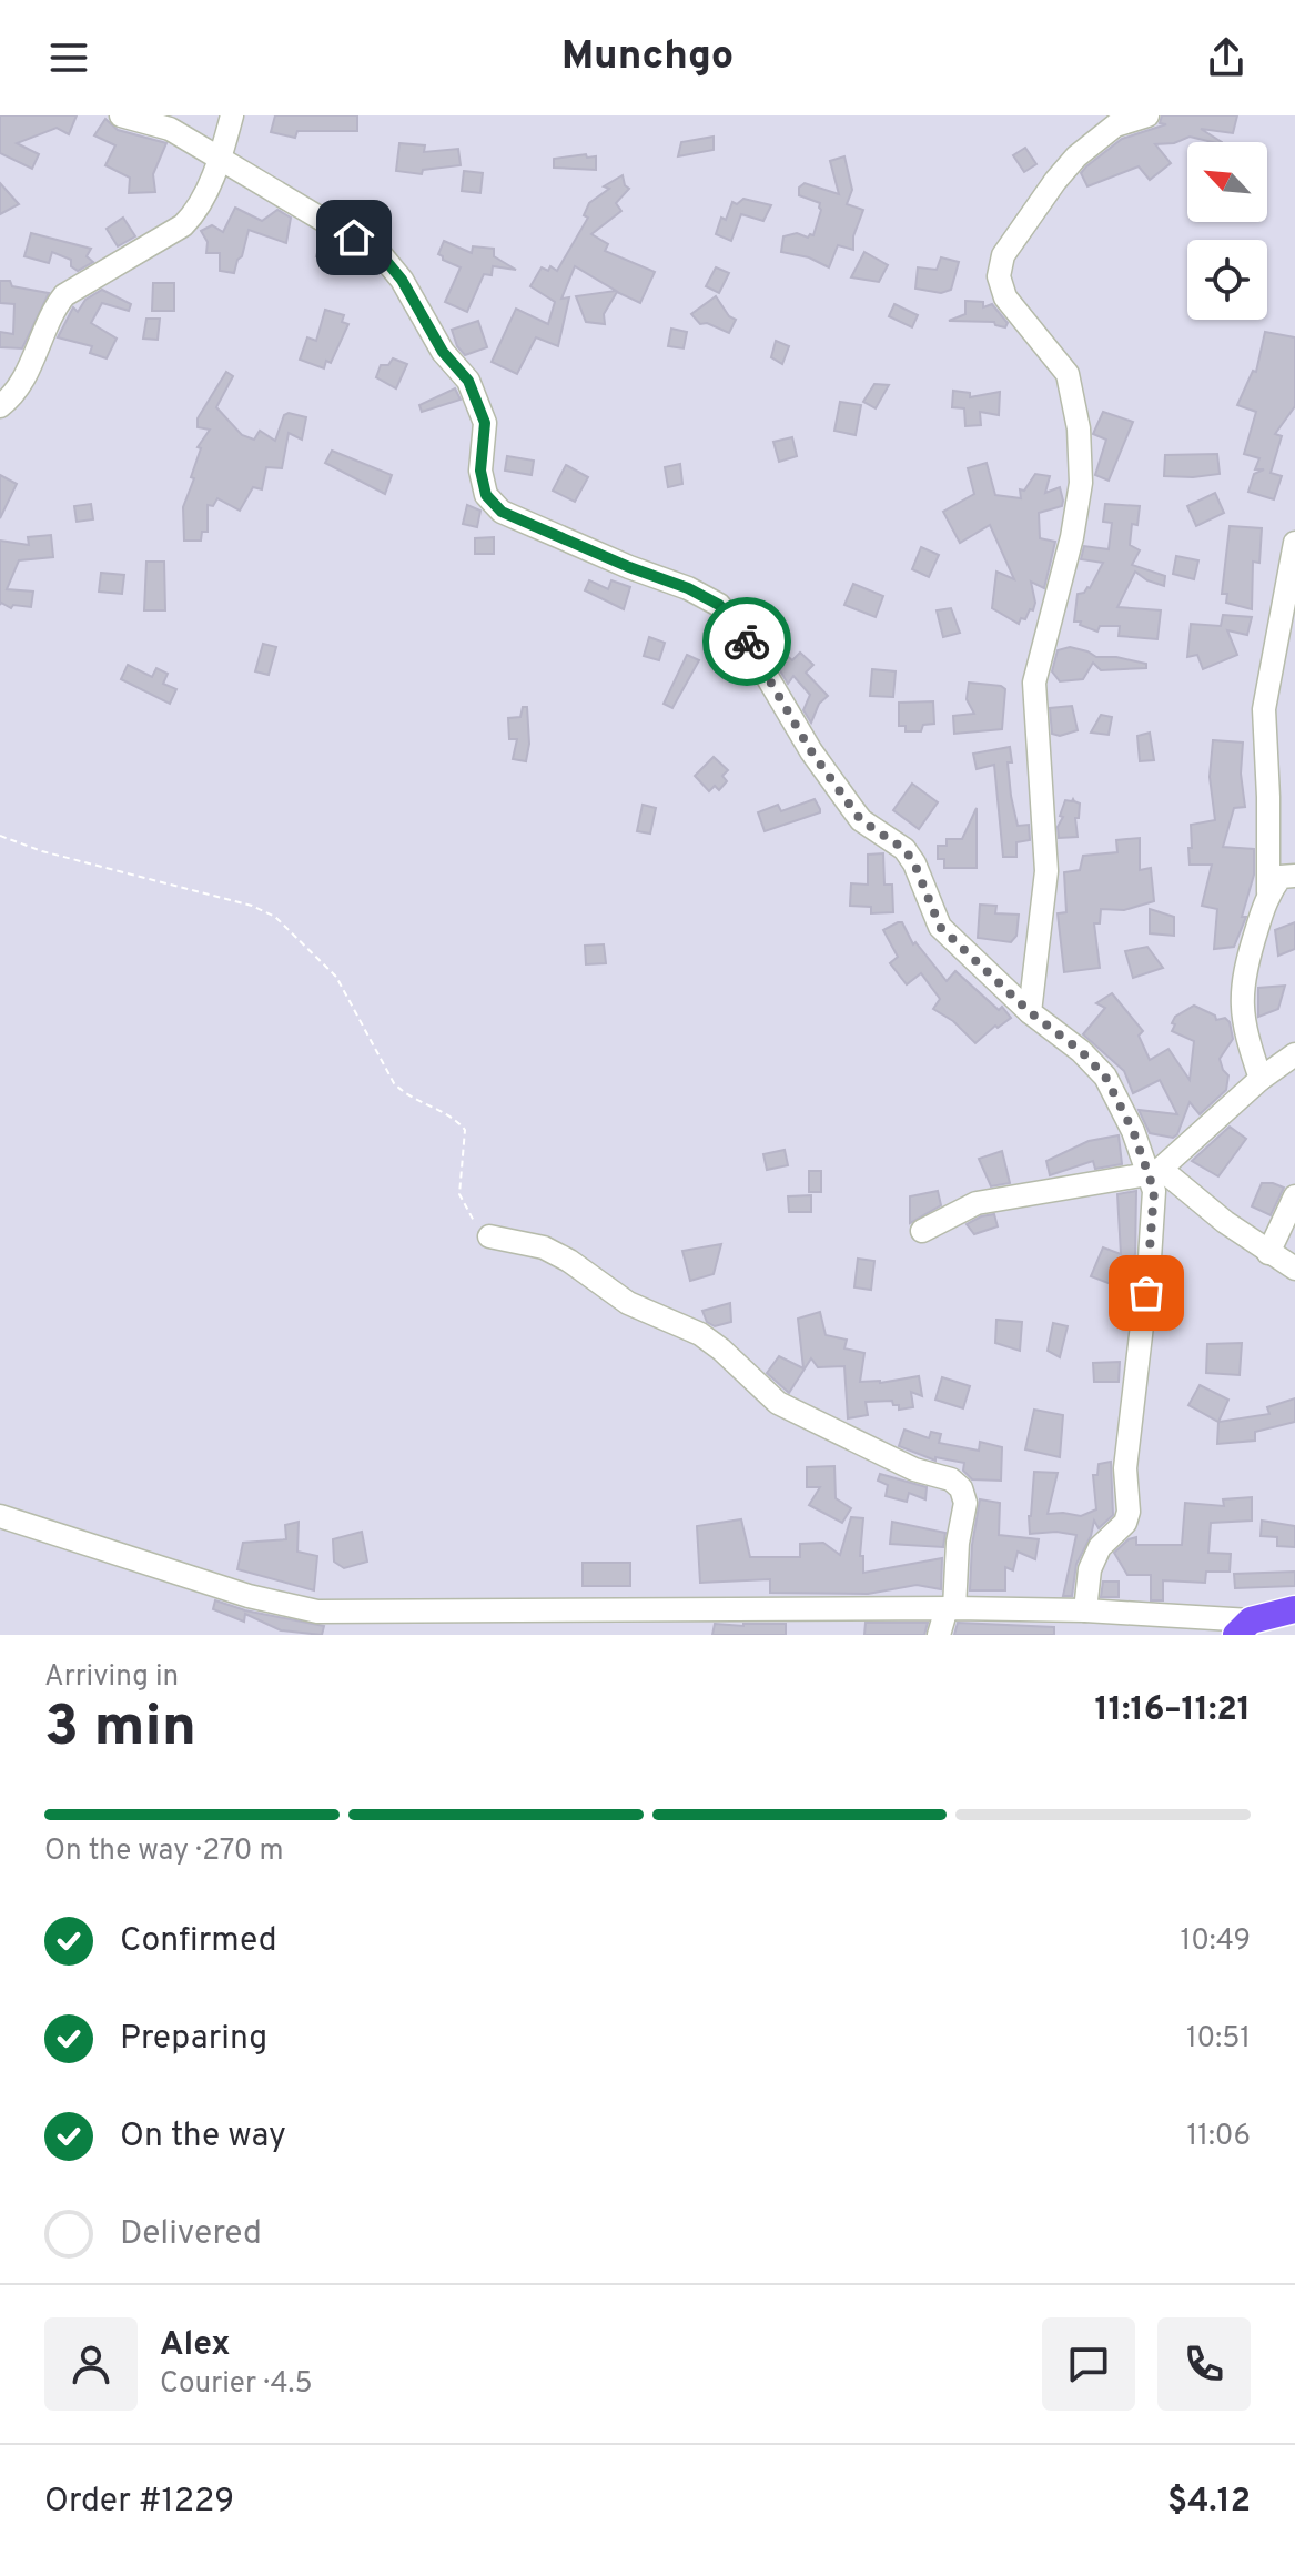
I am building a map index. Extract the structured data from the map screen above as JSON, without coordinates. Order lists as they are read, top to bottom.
{
  "north": "top left",
  "page": {
    "header": "Munchgo",
    "heading": ["3 min", "Arriving in", "11:16–11:21"],
    "panel": [
      "Alex",
      "Courier · 4.5",
      "Order #1229",
      "$4.12"
    ],
    "bar": "On the way · 270 m",
    "list": [
      ["Confirmed", "10:49"],
      ["Preparing", "10:51"],
      ["On the way", "11:06"],
      "Delivered"
    ]
  }
}
